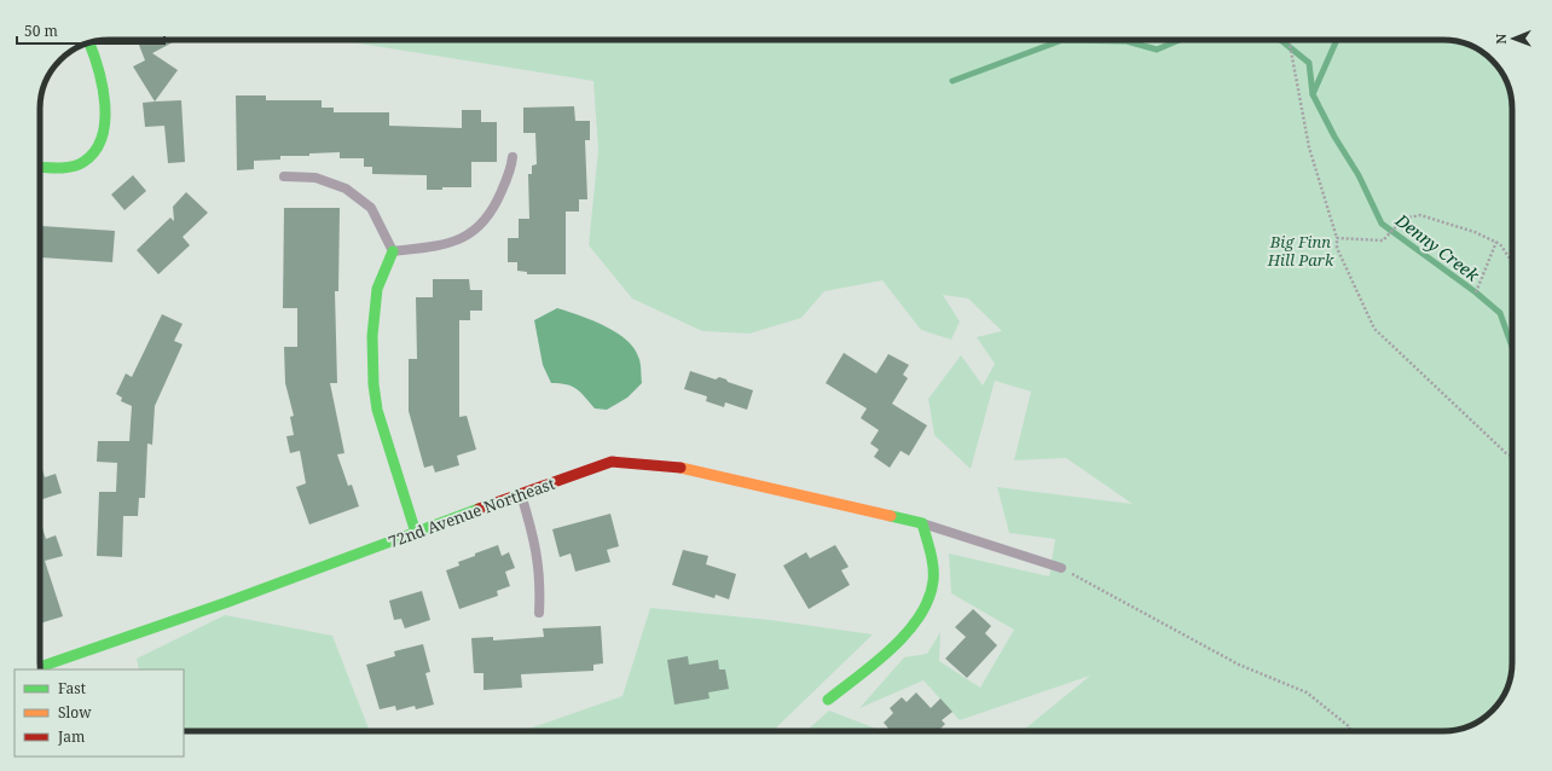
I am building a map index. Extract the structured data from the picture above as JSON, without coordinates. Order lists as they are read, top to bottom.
{
  "streets": {
    "street": ["72nd Avenue Northeast"]
  },
  "water": ["Denny Creek"],
  "parks": ["Big Finn Hill Park"],
  "legend": ["Fast", "Slow", "Jam"],
  "scale_bar": "50 m",
  "north": "left"
}
